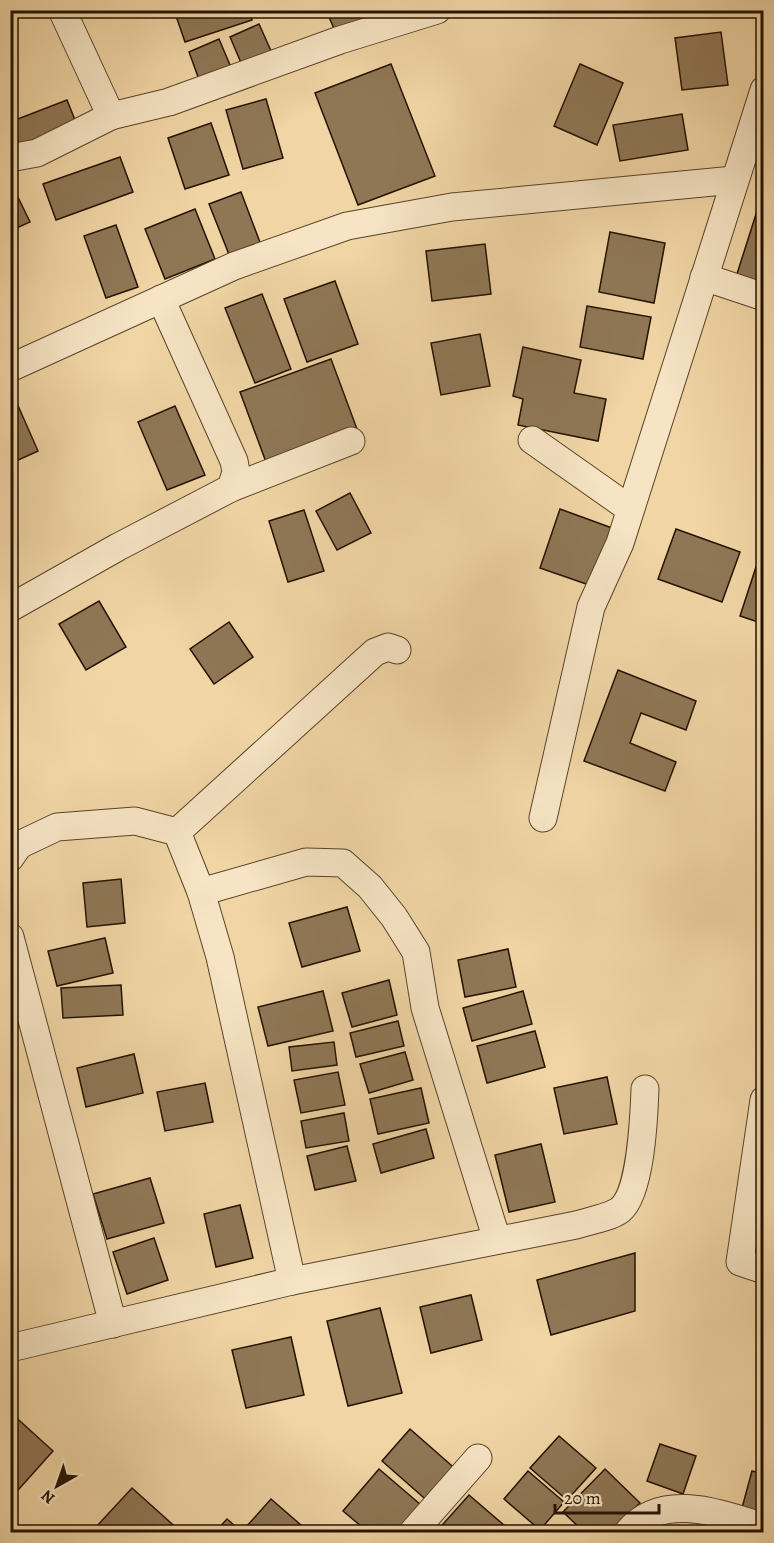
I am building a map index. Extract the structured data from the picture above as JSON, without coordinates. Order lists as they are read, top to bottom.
{
  "scale_bar": "20 m",
  "north": "bottom left"
}
